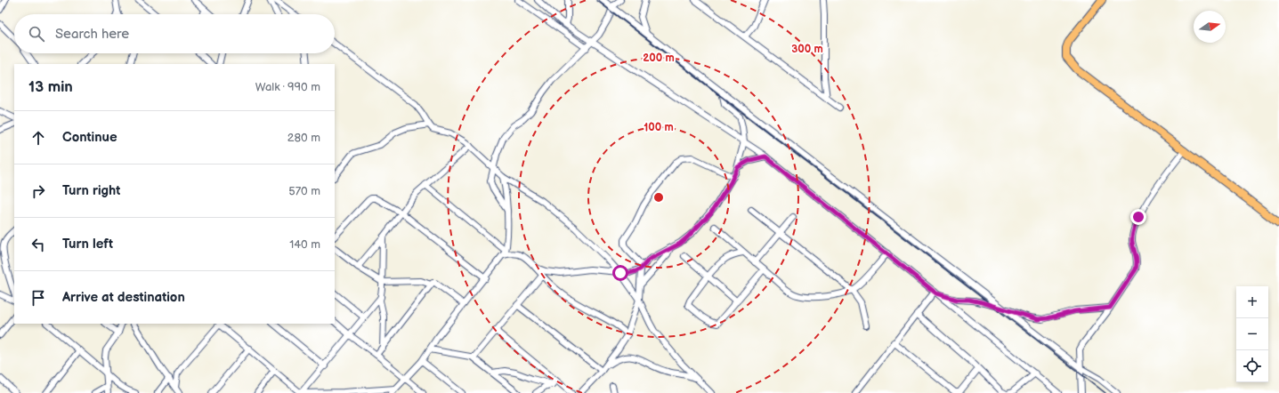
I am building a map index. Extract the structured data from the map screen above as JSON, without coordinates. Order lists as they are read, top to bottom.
{
  "north": "right",
  "page": {
    "search": "Search here",
    "heading": ["13 min", "Walk · 990 m"],
    "list": [
      ["Continue", "280 m"],
      ["Turn right", "570 m"],
      ["Turn left", "140 m"],
      "Arrive at destination"
    ],
    "map_buttons": ["+", "−"]
  },
  "rings": ["300 m", "200 m", "100 m"]
}
